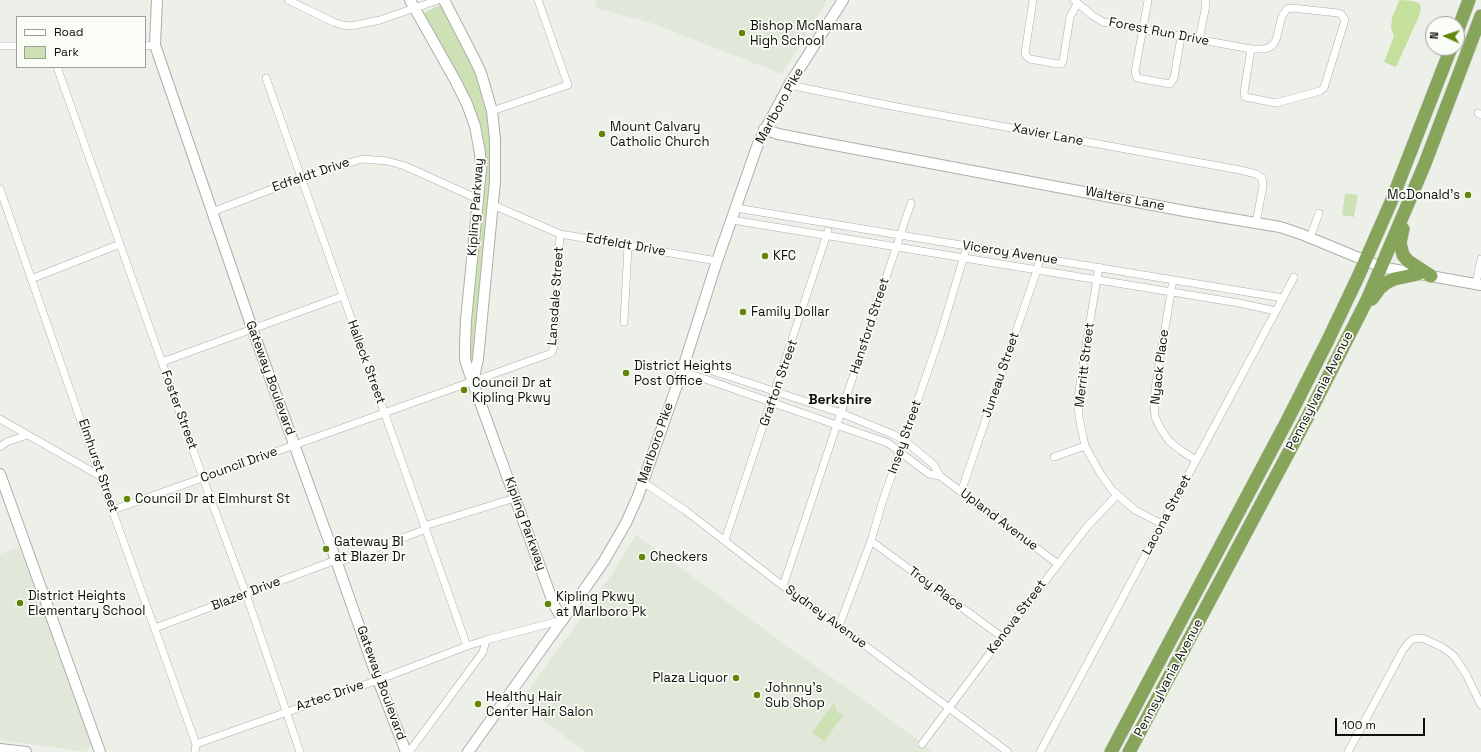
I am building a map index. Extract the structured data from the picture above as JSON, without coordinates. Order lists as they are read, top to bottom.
{
  "streets": {
    "highway": ["Pennsylvania Avenue"],
    "street": [
      "Forest Run Drive",
      "Marlboro Pike",
      "Xavier Lane",
      "Edfeldt Drive",
      "Walters Lane",
      "Kipling Parkway",
      "Viceroy Avenue",
      "Lansdale Street",
      "Hansford Street",
      "Halleck Street",
      "Merritt Street",
      "Nyack Place",
      "Juneau Street",
      "Gateway Boulevard",
      "Grafton Street",
      "Foster Street",
      "Insey Street",
      "Council Drive",
      "Elmhurst Street",
      "Lacona Street",
      "Upland Avenue",
      "Troy Place",
      "Blazer Drive",
      "Sydney Avenue",
      "Kenova Street",
      "Aztec Drive"
    ]
  },
  "crossings": [
    ["Marlboro Pike", "Xavier Lane"],
    ["Marlboro Pike", "Edfeldt Drive"],
    ["Marlboro Pike", "Walters Lane"],
    ["Marlboro Pike", "Kipling Parkway"],
    ["Marlboro Pike", "Viceroy Avenue"],
    ["Marlboro Pike", "Upland Avenue"],
    ["Marlboro Pike", "Sydney Avenue"],
    ["Marlboro Pike", "Aztec Drive"],
    ["Xavier Lane", "Walters Lane"],
    ["Edfeldt Drive", "Kipling Parkway"],
    ["Edfeldt Drive", "Lansdale Street"],
    ["Edfeldt Drive", "Halleck Street"],
    ["Edfeldt Drive", "Gateway Boulevard"],
    ["Walters Lane", "Pennsylvania Avenue"],
    ["Kipling Parkway", "Council Drive"],
    ["Kipling Parkway", "Blazer Drive"],
    ["Kipling Parkway", "Aztec Drive"],
    ["Viceroy Avenue", "Hansford Street"],
    ["Viceroy Avenue", "Merritt Street"],
    ["Viceroy Avenue", "Nyack Place"],
    ["Viceroy Avenue", "Juneau Street"],
    ["Viceroy Avenue", "Grafton Street"],
    ["Viceroy Avenue", "Insey Street"],
    ["Viceroy Avenue", "Lacona Street"],
    ["Lansdale Street", "Council Drive"],
    ["Hansford Street", "Upland Avenue"],
    ["Hansford Street", "Sydney Avenue"],
    ["Halleck Street", "Council Drive"],
    ["Halleck Street", "Blazer Drive"],
    ["Halleck Street", "Aztec Drive"],
    ["Merritt Street", "Lacona Street"],
    ["Merritt Street", "Kenova Street"],
    ["Nyack Place", "Lacona Street"],
    ["Juneau Street", "Upland Avenue"],
    ["Gateway Boulevard", "Council Drive"],
    ["Gateway Boulevard", "Blazer Drive"],
    ["Gateway Boulevard", "Aztec Drive"],
    ["Grafton Street", "Upland Avenue"],
    ["Grafton Street", "Sydney Avenue"],
    ["Foster Street", "Council Drive"],
    ["Foster Street", "Blazer Drive"],
    ["Foster Street", "Aztec Drive"],
    ["Insey Street", "Upland Avenue"],
    ["Insey Street", "Troy Place"],
    ["Insey Street", "Sydney Avenue"],
    ["Council Drive", "Elmhurst Street"],
    ["Elmhurst Street", "Blazer Drive"],
    ["Elmhurst Street", "Aztec Drive"],
    ["Upland Avenue", "Kenova Street"],
    ["Troy Place", "Kenova Street"],
    ["Sydney Avenue", "Kenova Street"]
  ],
  "districts": ["Berkshire"],
  "places": [
    "Bishop McNamara High School",
    "Mount Calvary Catholic Church",
    "McDonald's",
    "KFC",
    "Family Dollar",
    "District Heights Post Office",
    "Council Dr at Kipling Pkwy",
    "Council Dr at Elmhurst St",
    "Gateway Bl at Blazer Dr",
    "Checkers",
    "District Heights Elementary School",
    "Kipling Pkwy at Marlboro Pk",
    "Plaza Liquor",
    "Johnny's Sub Shop",
    "Healthy Hair Center Hair Salon"
  ],
  "legend": ["Road", "Park"],
  "scale_bar": "100 m",
  "north": "left"
}
